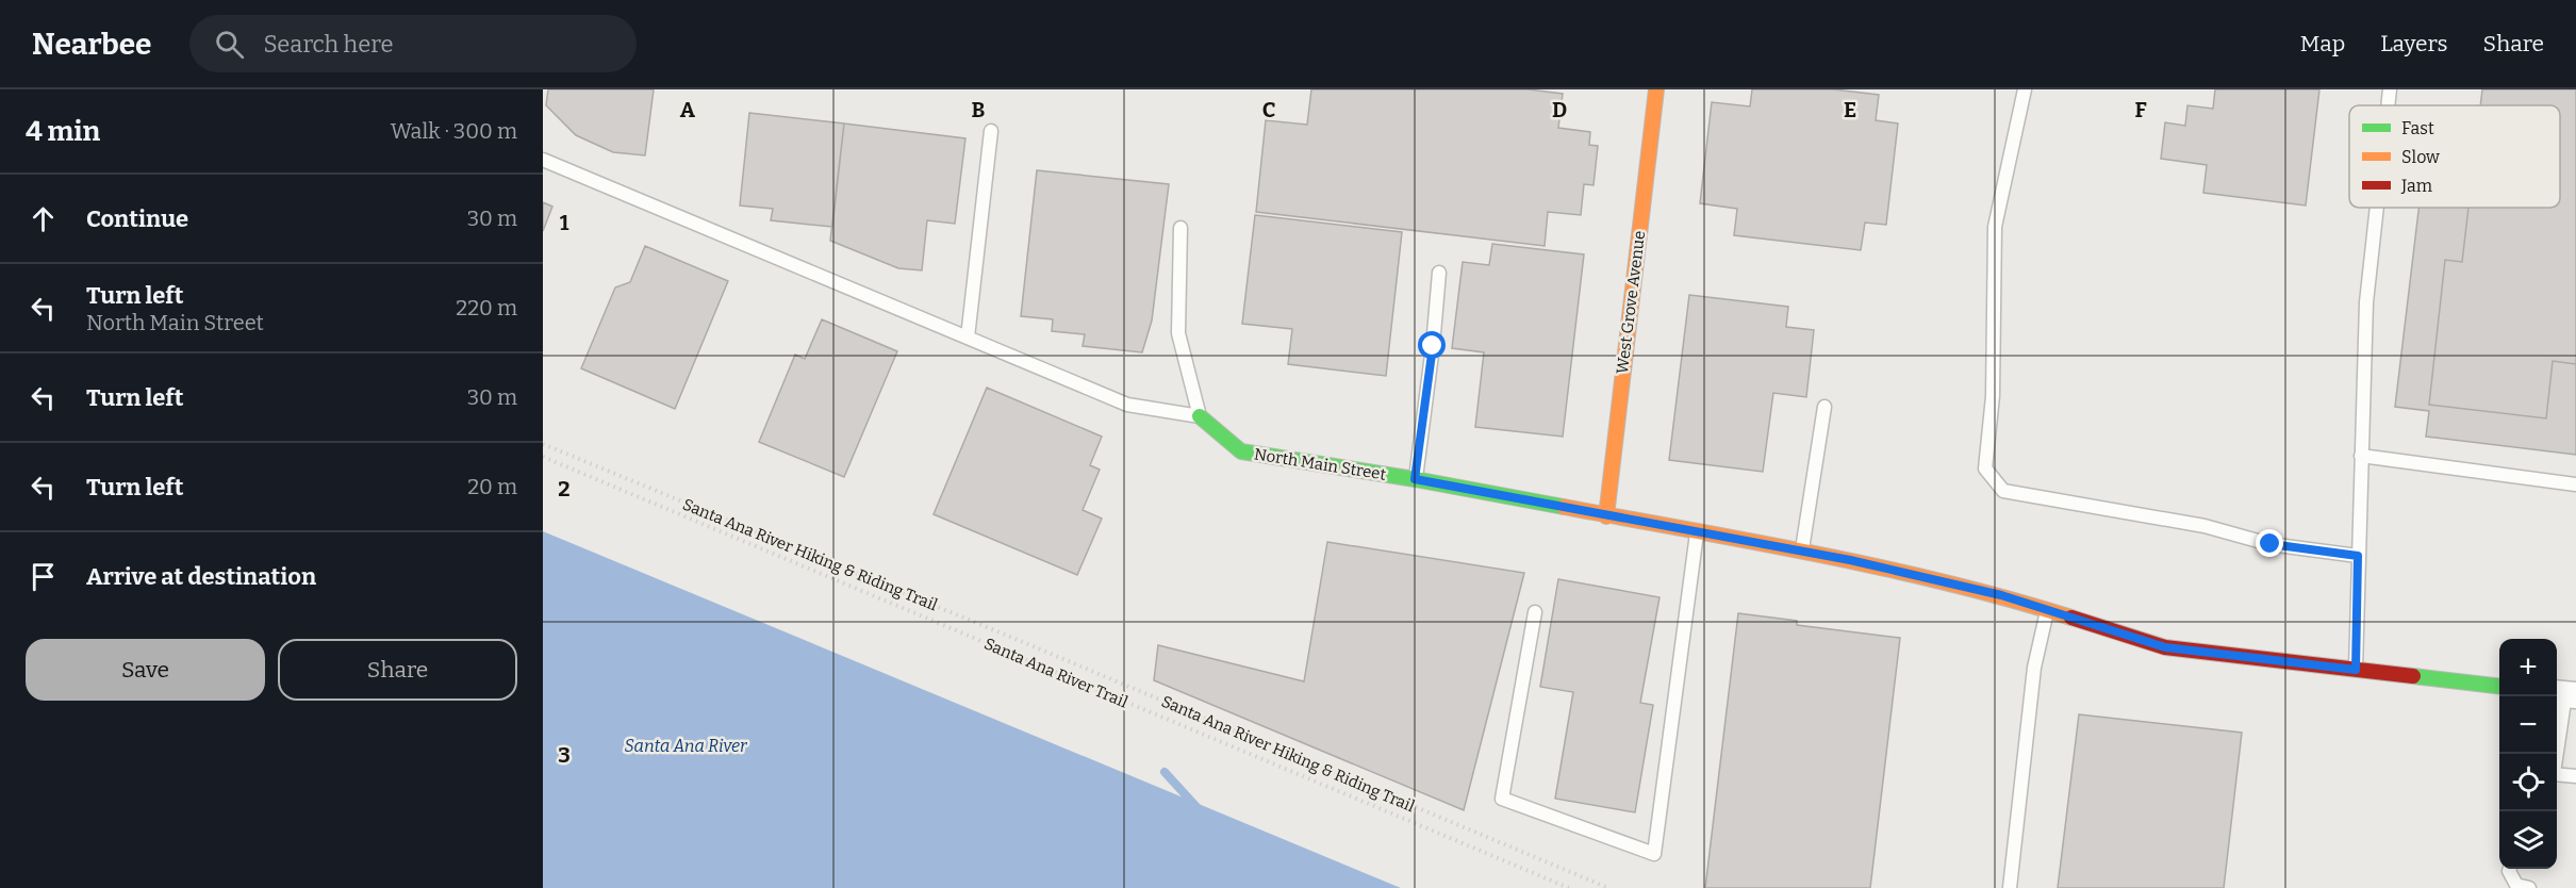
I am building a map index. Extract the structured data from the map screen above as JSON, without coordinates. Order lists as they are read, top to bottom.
{
  "streets": {
    "street": ["West Grove Avenue", "North Main Street"],
    "path": ["Santa Ana River Hiking & Riding Trail", "Santa Ana River Trail"]
  },
  "crossings": [
    ["West Grove Avenue", "North Main Street"]
  ],
  "water": ["Santa Ana River"],
  "legend": ["Fast", "Slow", "Jam"],
  "page": {
    "header": "Nearbee",
    "search": "Search here",
    "nav": ["Map", "Layers", "Share"],
    "heading": ["4 min", "Walk · 300 m"],
    "list": [
      ["Continue", "30 m"],
      ["Turn left", "North Main Street", "220 m"],
      ["Turn left", "30 m"],
      ["Turn left", "20 m"],
      "Arrive at destination"
    ],
    "buttons": ["Save", "Share"],
    "map_buttons": ["+", "−"]
  },
  "grid": {
    "columns": [
      "A",
      "B",
      "C",
      "D",
      "E",
      "F"
    ],
    "rows": ["1", "2", "3"]
  }
}
